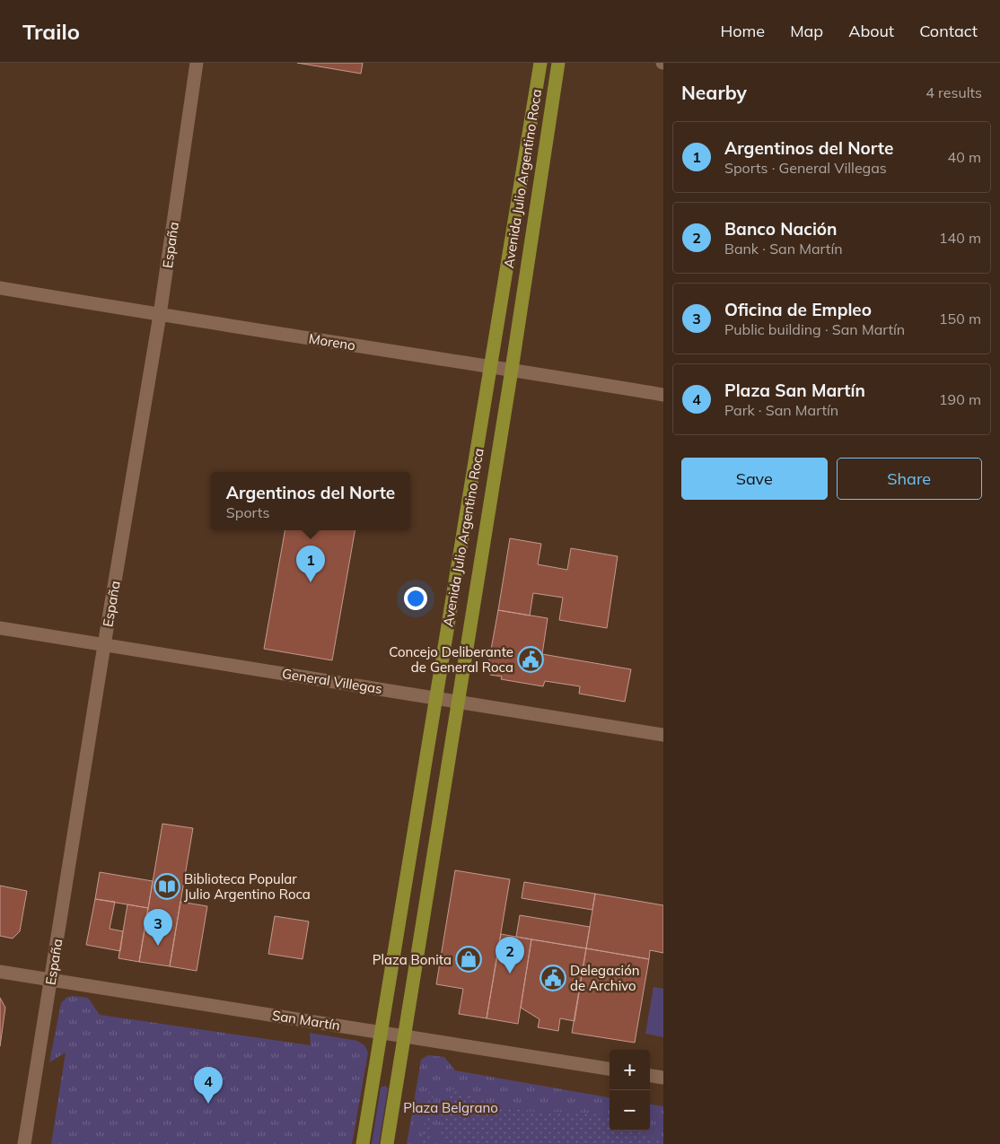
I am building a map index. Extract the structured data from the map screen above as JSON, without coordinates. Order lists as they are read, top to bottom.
{
  "streets": {
    "main road": ["Avenida Julio Argentino Roca"],
    "street": [
      "España",
      "Moreno",
      "General Villegas",
      "San Martín"
    ]
  },
  "crossings": [
    ["Avenida Julio Argentino Roca", "Moreno"],
    ["Avenida Julio Argentino Roca", "General Villegas"],
    ["Avenida Julio Argentino Roca", "San Martín"],
    ["España", "Moreno"],
    ["España", "General Villegas"],
    ["España", "San Martín"]
  ],
  "parks": ["Plaza Belgrano"],
  "places": {
    "public building": ["Concejo Deliberante de General Roca", "Delegación de Archivo"],
    "library": ["Biblioteca Popular Julio Argentino Roca"],
    "shop": ["Plaza Bonita"]
  },
  "page": {
    "header": "Trailo",
    "nav": [
      "Home",
      "Map",
      "About",
      "Contact"
    ],
    "heading": ["Nearby", "4 results"],
    "list": [
      {
        "mark": "1",
        "name": "Argentinos del Norte",
        "note": "Sports · General Villegas",
        "value": "40 m"
      },
      {
        "mark": "2",
        "name": "Banco Nación",
        "note": "Bank · San Martín",
        "value": "140 m"
      },
      {
        "mark": "3",
        "name": "Oficina de Empleo",
        "note": "Public building · San Martín",
        "value": "150 m"
      },
      {
        "mark": "4",
        "name": "Plaza San Martín",
        "note": "Park · San Martín",
        "value": "190 m"
      }
    ],
    "buttons": ["Save", "Share"],
    "popup": ["Argentinos del Norte", "Sports"],
    "pins": [
      "1",
      "3",
      "2",
      "4"
    ],
    "map_buttons": ["+", "−"]
  }
}
